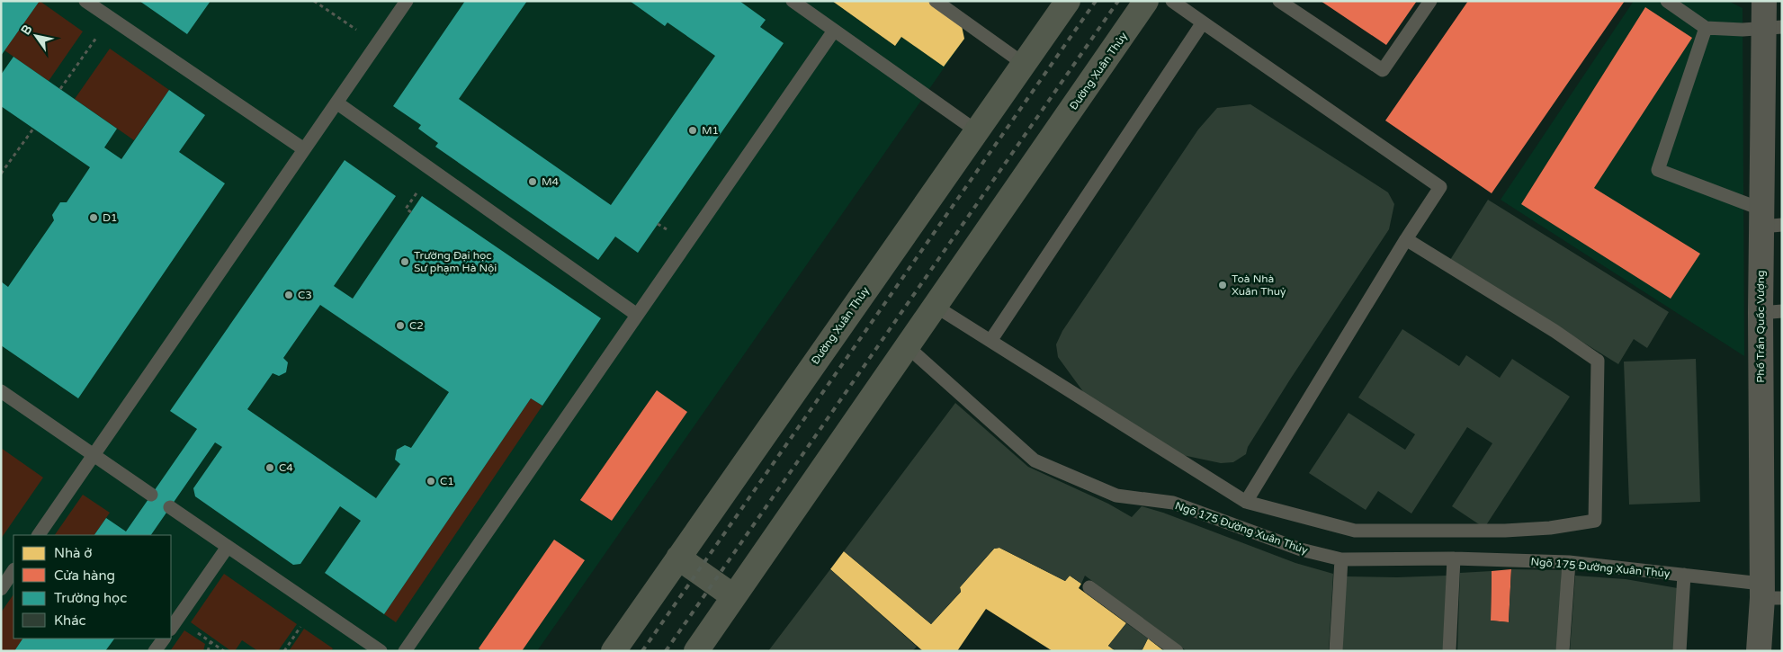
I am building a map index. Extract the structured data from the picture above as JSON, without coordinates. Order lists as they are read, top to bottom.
{
  "streets": {
    "main road": ["Đường Xuân Thủy"],
    "street": ["Phố Trần Quốc Vượng"],
    "lane": ["Ngõ 175 Đường Xuân Thủy"]
  },
  "crossings": [
    ["Đường Xuân Thủy", "Ngõ 175 Đường Xuân Thủy"],
    ["Phố Trần Quốc Vượng", "Ngõ 175 Đường Xuân Thủy"]
  ],
  "places": [
    "M1",
    "M4",
    "D1",
    "Trường Đại học Sư phạm Hà Nội",
    "Toà Nhà Xuân Thuỷ",
    "C3",
    "C2",
    "C4",
    "C1"
  ],
  "legend": [
    "Nhà ở",
    "Cửa hàng",
    "Trường học",
    "Khác"
  ],
  "north": "top left"
}
